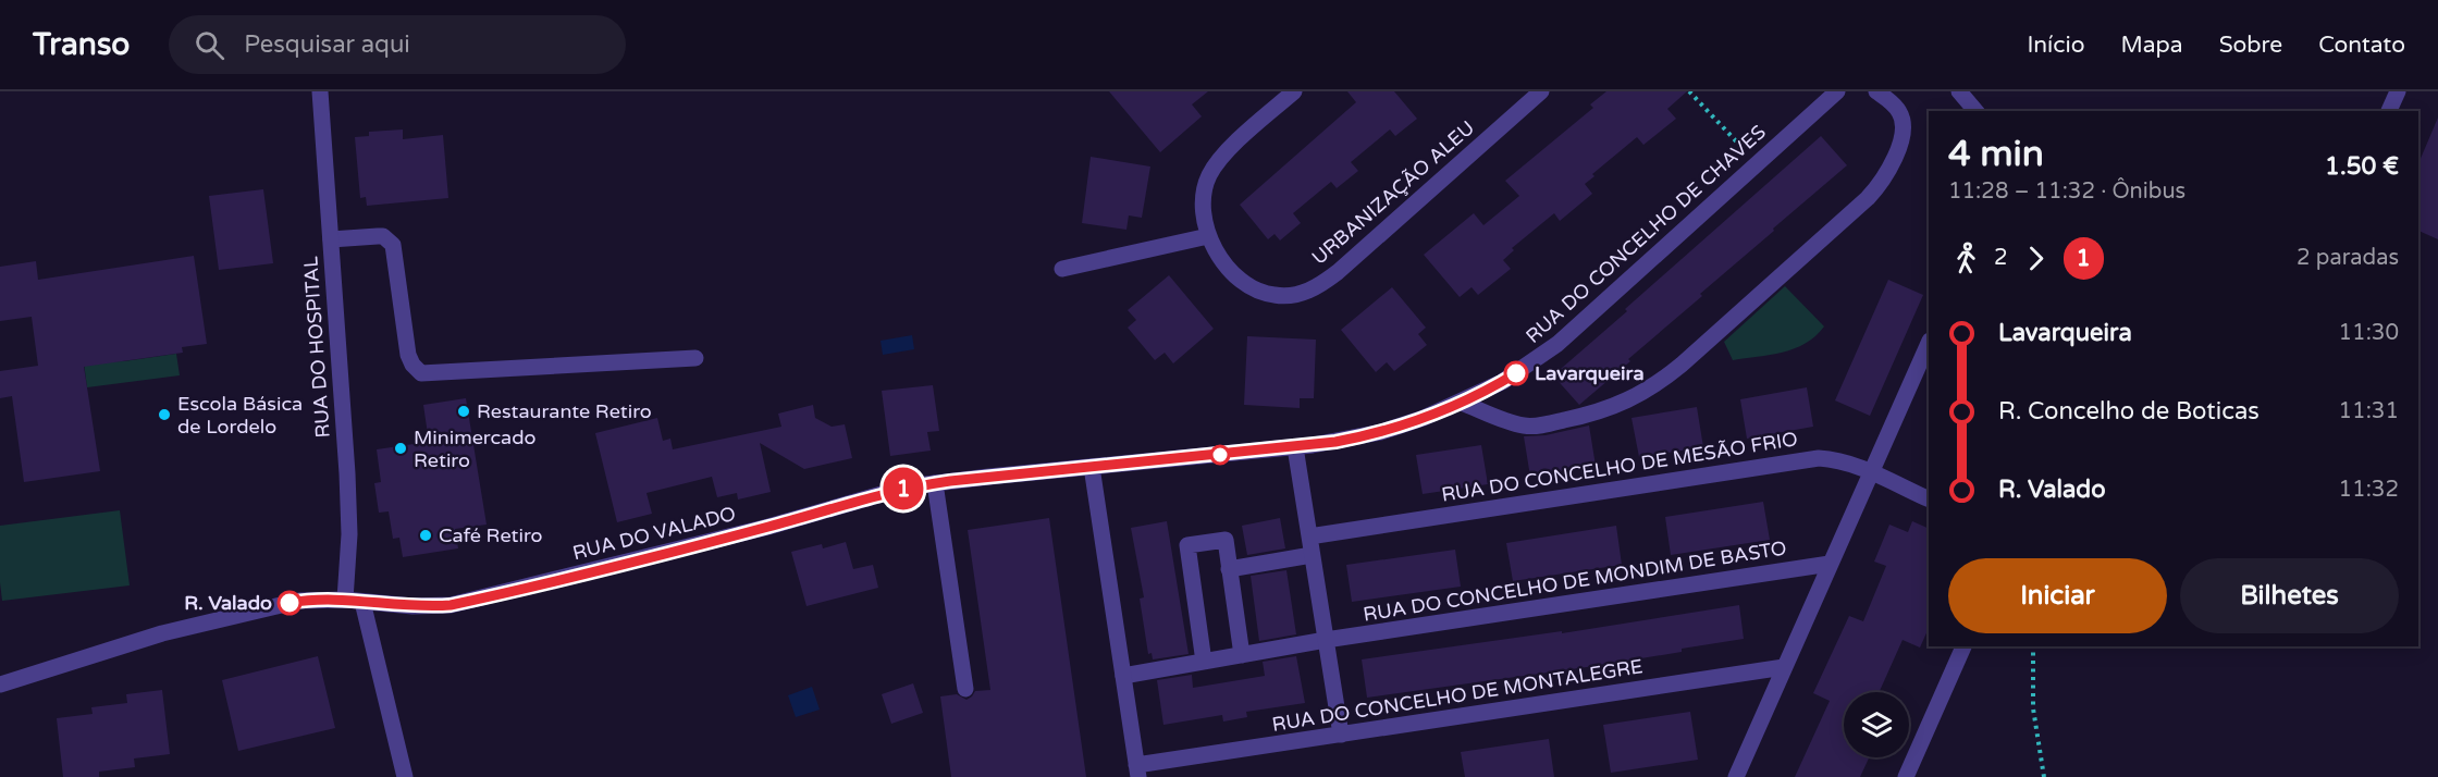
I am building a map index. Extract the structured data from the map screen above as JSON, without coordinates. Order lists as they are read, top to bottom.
{
  "streets": {
    "street": [
      "URBANIZAÇÃO ALEU",
      "RUA DO CONCELHO DE CHAVES",
      "RUA DO HOSPITAL",
      "RUA DO CONCELHO DE MESÃO FRIO",
      "RUA DO VALADO",
      "RUA DO CONCELHO DE MONDIM DE BASTO",
      "RUA DO CONCELHO DE MONTALEGRE"
    ]
  },
  "crossings": [
    ["RUA DO CONCELHO DE CHAVES", "RUA DO VALADO"],
    ["RUA DO HOSPITAL", "RUA DO VALADO"]
  ],
  "places": [
    "Lavarqueira",
    "Restaurante Retiro",
    "Escola Básica de Lordelo",
    "Minimercado Retiro",
    "Café Retiro",
    "R. Valado"
  ],
  "lines": ["bus line 1"],
  "page": {
    "header": "Transo",
    "search": "Pesquisar aqui",
    "nav": [
      "Início",
      "Mapa",
      "Sobre",
      "Contato"
    ],
    "on_map": "1",
    "heading": ["4 min", "11:28 – 11:32 · Ônibus", "1.50 €"],
    "legs": ["2", "1", "2 paradas"],
    "list": [
      {
        "name": "Lavarqueira",
        "value": "11:30"
      },
      {
        "name": "R. Concelho de Boticas",
        "value": "11:31"
      },
      {
        "name": "R. Valado",
        "value": "11:32"
      }
    ],
    "buttons": ["Iniciar", "Bilhetes"]
  }
}
